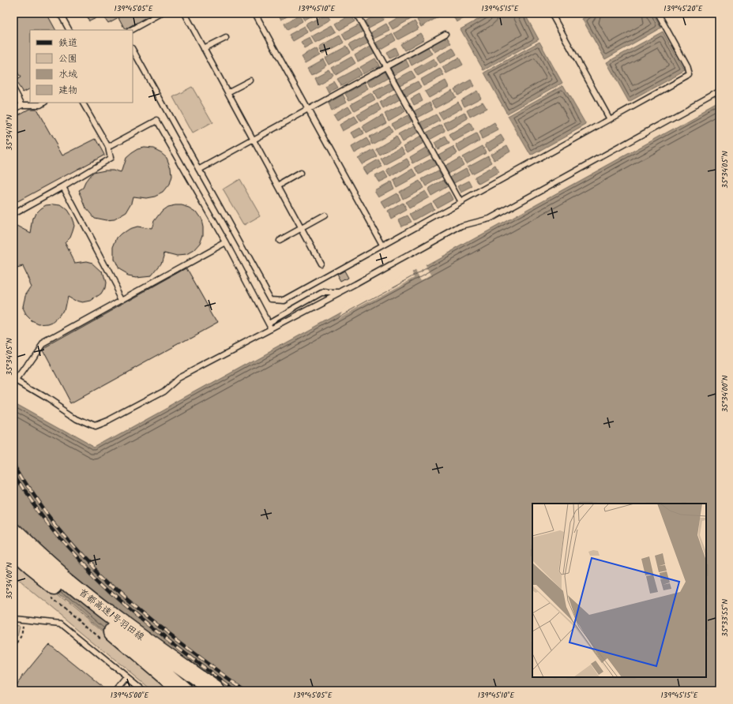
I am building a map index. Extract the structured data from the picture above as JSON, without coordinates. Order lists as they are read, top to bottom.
{
  "streets": {
    "highway": ["首都高速1号羽田線"]
  },
  "legend": [
    "鉄道",
    "公園",
    "水域",
    "建物"
  ],
  "coordinates": [
    "139°45'05\"E",
    "139°45'10\"E",
    "139°45'15\"E",
    "139°45'20\"E",
    "35°34'10\"N",
    "35°34'05\"N",
    "35°34'00\"N",
    "35°33'55\"N",
    "139°45'00\"E"
  ]
}
